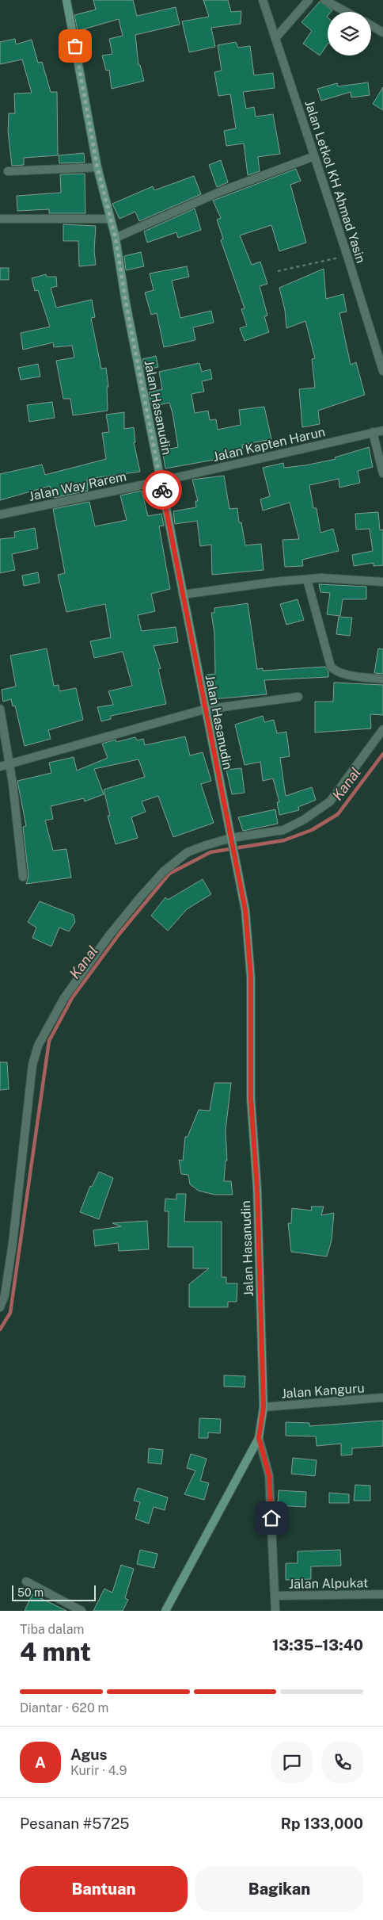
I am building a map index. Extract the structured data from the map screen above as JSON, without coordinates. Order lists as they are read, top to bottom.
{
  "streets": {
    "main road": ["Jalan Hasanudin"],
    "street": [
      "Jalan Letkol KH Ahmad Yasin",
      "Jalan Kapten Harun",
      "Jalan Way Rarem",
      "Jalan Kanguru",
      "Jalan Alpukat"
    ]
  },
  "crossings": [
    ["Jalan Hasanudin", "Jalan Kapten Harun"],
    ["Jalan Hasanudin", "Jalan Way Rarem"],
    ["Jalan Hasanudin", "Jalan Kanguru"],
    ["Jalan Kapten Harun", "Jalan Way Rarem"]
  ],
  "water": ["Kanal"],
  "scale_bar": "50 m",
  "page": {
    "scale": "50 m",
    "heading": ["4 mnt", "Tiba dalam", "13:35–13:40"],
    "panel": [
      "Agus",
      "Kurir · 4.9",
      "Pesanan #5725",
      "Rp 133,000"
    ],
    "bar": "Diantar · 620 m",
    "round": "A",
    "buttons": ["Bantuan", "Bagikan"]
  }
}
